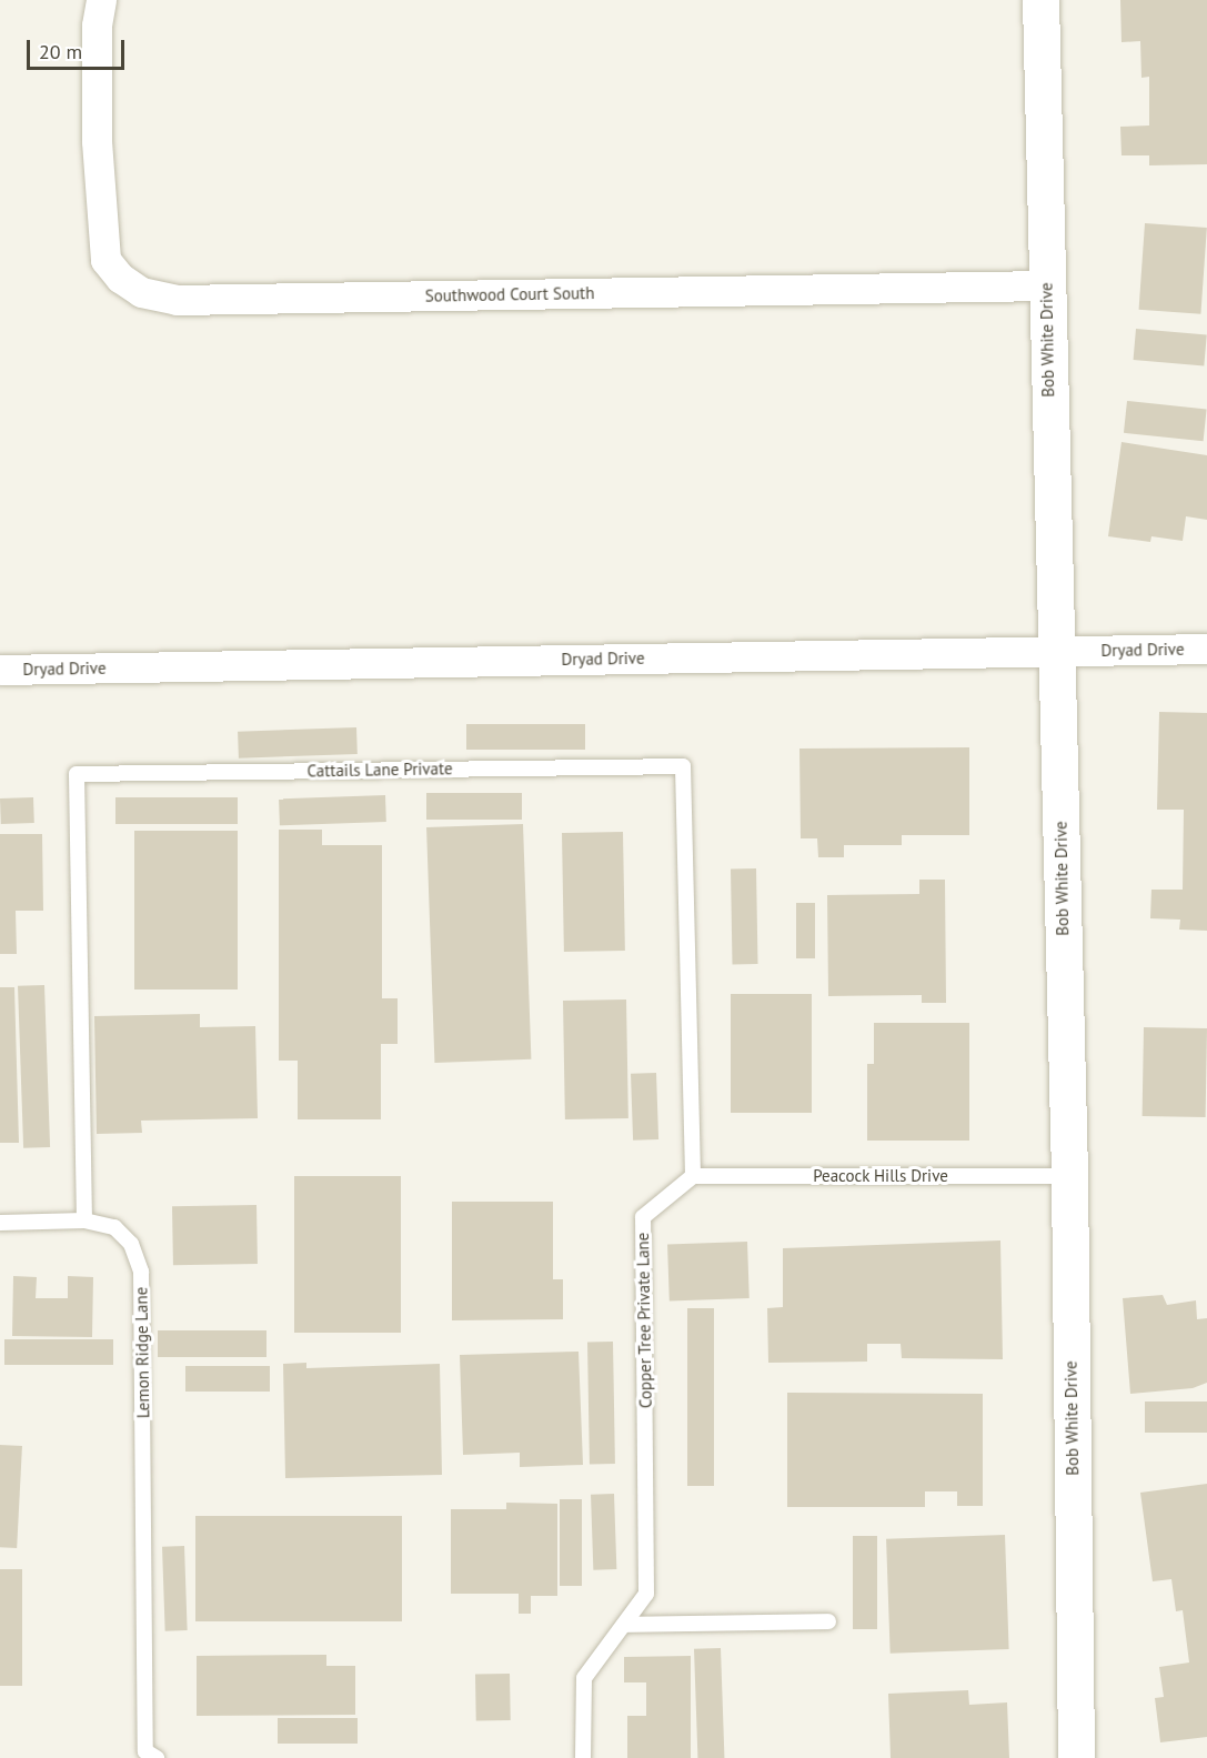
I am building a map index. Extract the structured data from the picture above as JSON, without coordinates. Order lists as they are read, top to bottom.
{
  "streets": {
    "street": ["Southwood Court South", "Bob White Drive", "Dryad Drive"],
    "lane": [
      "Cattails Lane Private",
      "Peacock Hills Drive",
      "Copper Tree Private Lane",
      "Lemon Ridge Lane"
    ]
  },
  "crossings": [
    ["Southwood Court South", "Bob White Drive"],
    ["Bob White Drive", "Dryad Drive"],
    ["Bob White Drive", "Peacock Hills Drive"],
    ["Cattails Lane Private", "Peacock Hills Drive"],
    ["Cattails Lane Private", "Copper Tree Private Lane"],
    ["Cattails Lane Private", "Lemon Ridge Lane"],
    ["Peacock Hills Drive", "Copper Tree Private Lane"]
  ],
  "scale_bar": "20 m"
}
